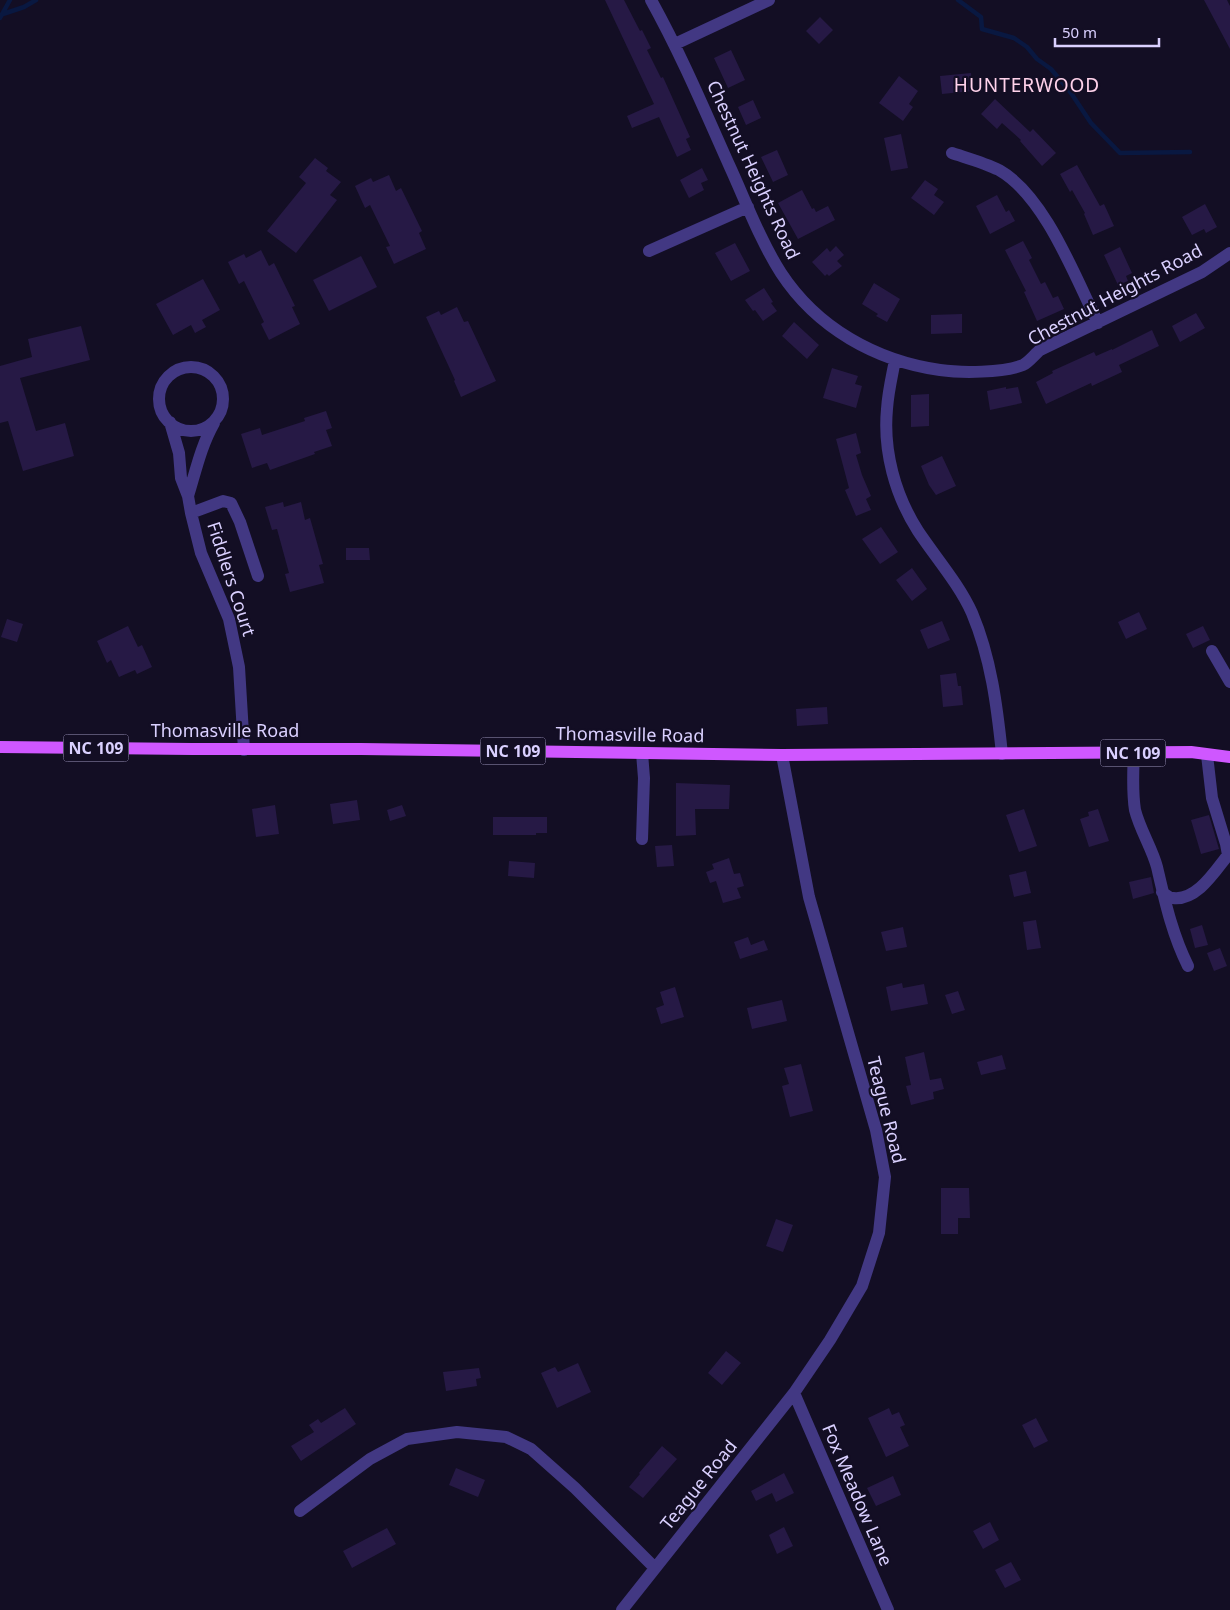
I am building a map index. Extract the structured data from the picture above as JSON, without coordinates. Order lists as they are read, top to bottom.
{
  "streets": {
    "main road": ["Thomasville Road", "NC 109"],
    "street": [
      "Chestnut Heights Road",
      "Fiddlers Court",
      "Teague Road",
      "Fox Meadow Lane"
    ]
  },
  "crossings": [
    ["Fiddlers Court", "Thomasville Road"],
    ["Thomasville Road", "Teague Road"],
    ["Teague Road", "Fox Meadow Lane"]
  ],
  "districts": ["HUNTERWOOD"],
  "scale_bar": "50 m"
}
